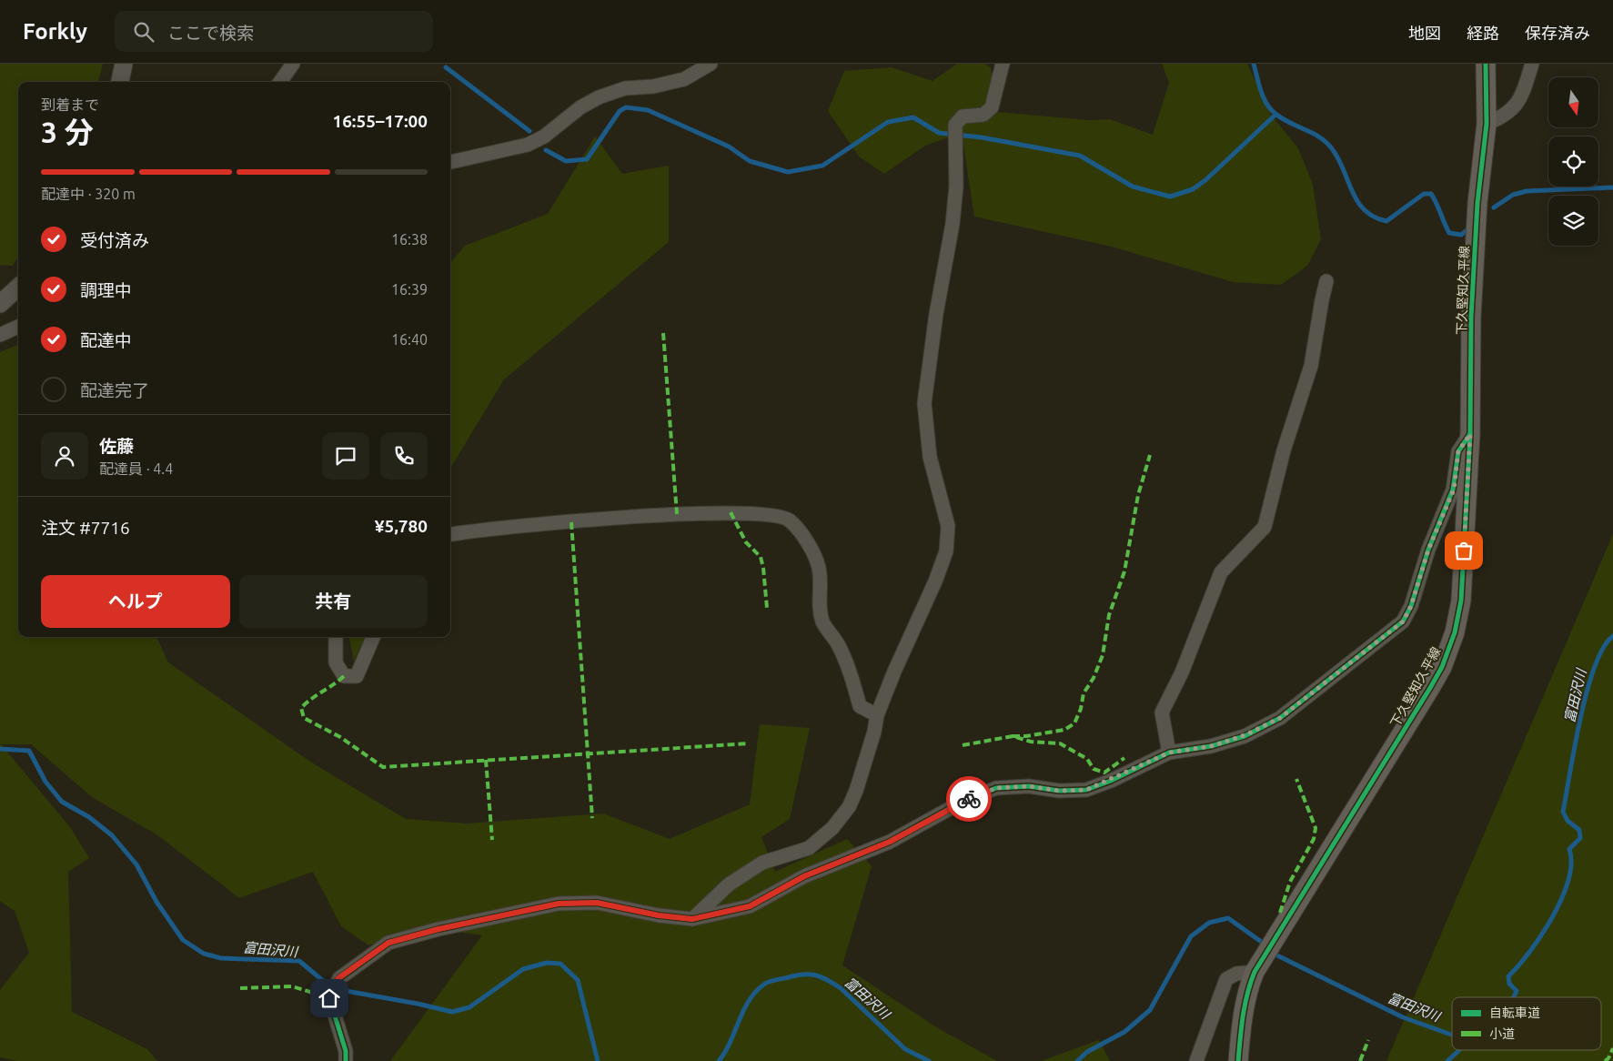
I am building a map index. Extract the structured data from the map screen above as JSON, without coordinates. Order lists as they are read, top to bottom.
{
  "streets": {
    "main road": ["下久堅知久平線"]
  },
  "water": ["富田沢川"],
  "legend": ["自転車道", "小道"],
  "north": "bottom",
  "page": {
    "header": "Forkly",
    "search": "ここで検索",
    "nav": ["地図", "経路", "保存済み"],
    "heading": ["3 分", "到着まで", "16:55–17:00"],
    "panel": [
      "佐藤",
      "配達員 · 4.4",
      "注文 #7716",
      "¥5,780"
    ],
    "bar": "配達中 · 320 m",
    "list": [
      ["受付済み", "16:38"],
      ["調理中", "16:39"],
      ["配達中", "16:40"],
      "配達完了"
    ],
    "buttons": ["ヘルプ", "共有"]
  }
}
